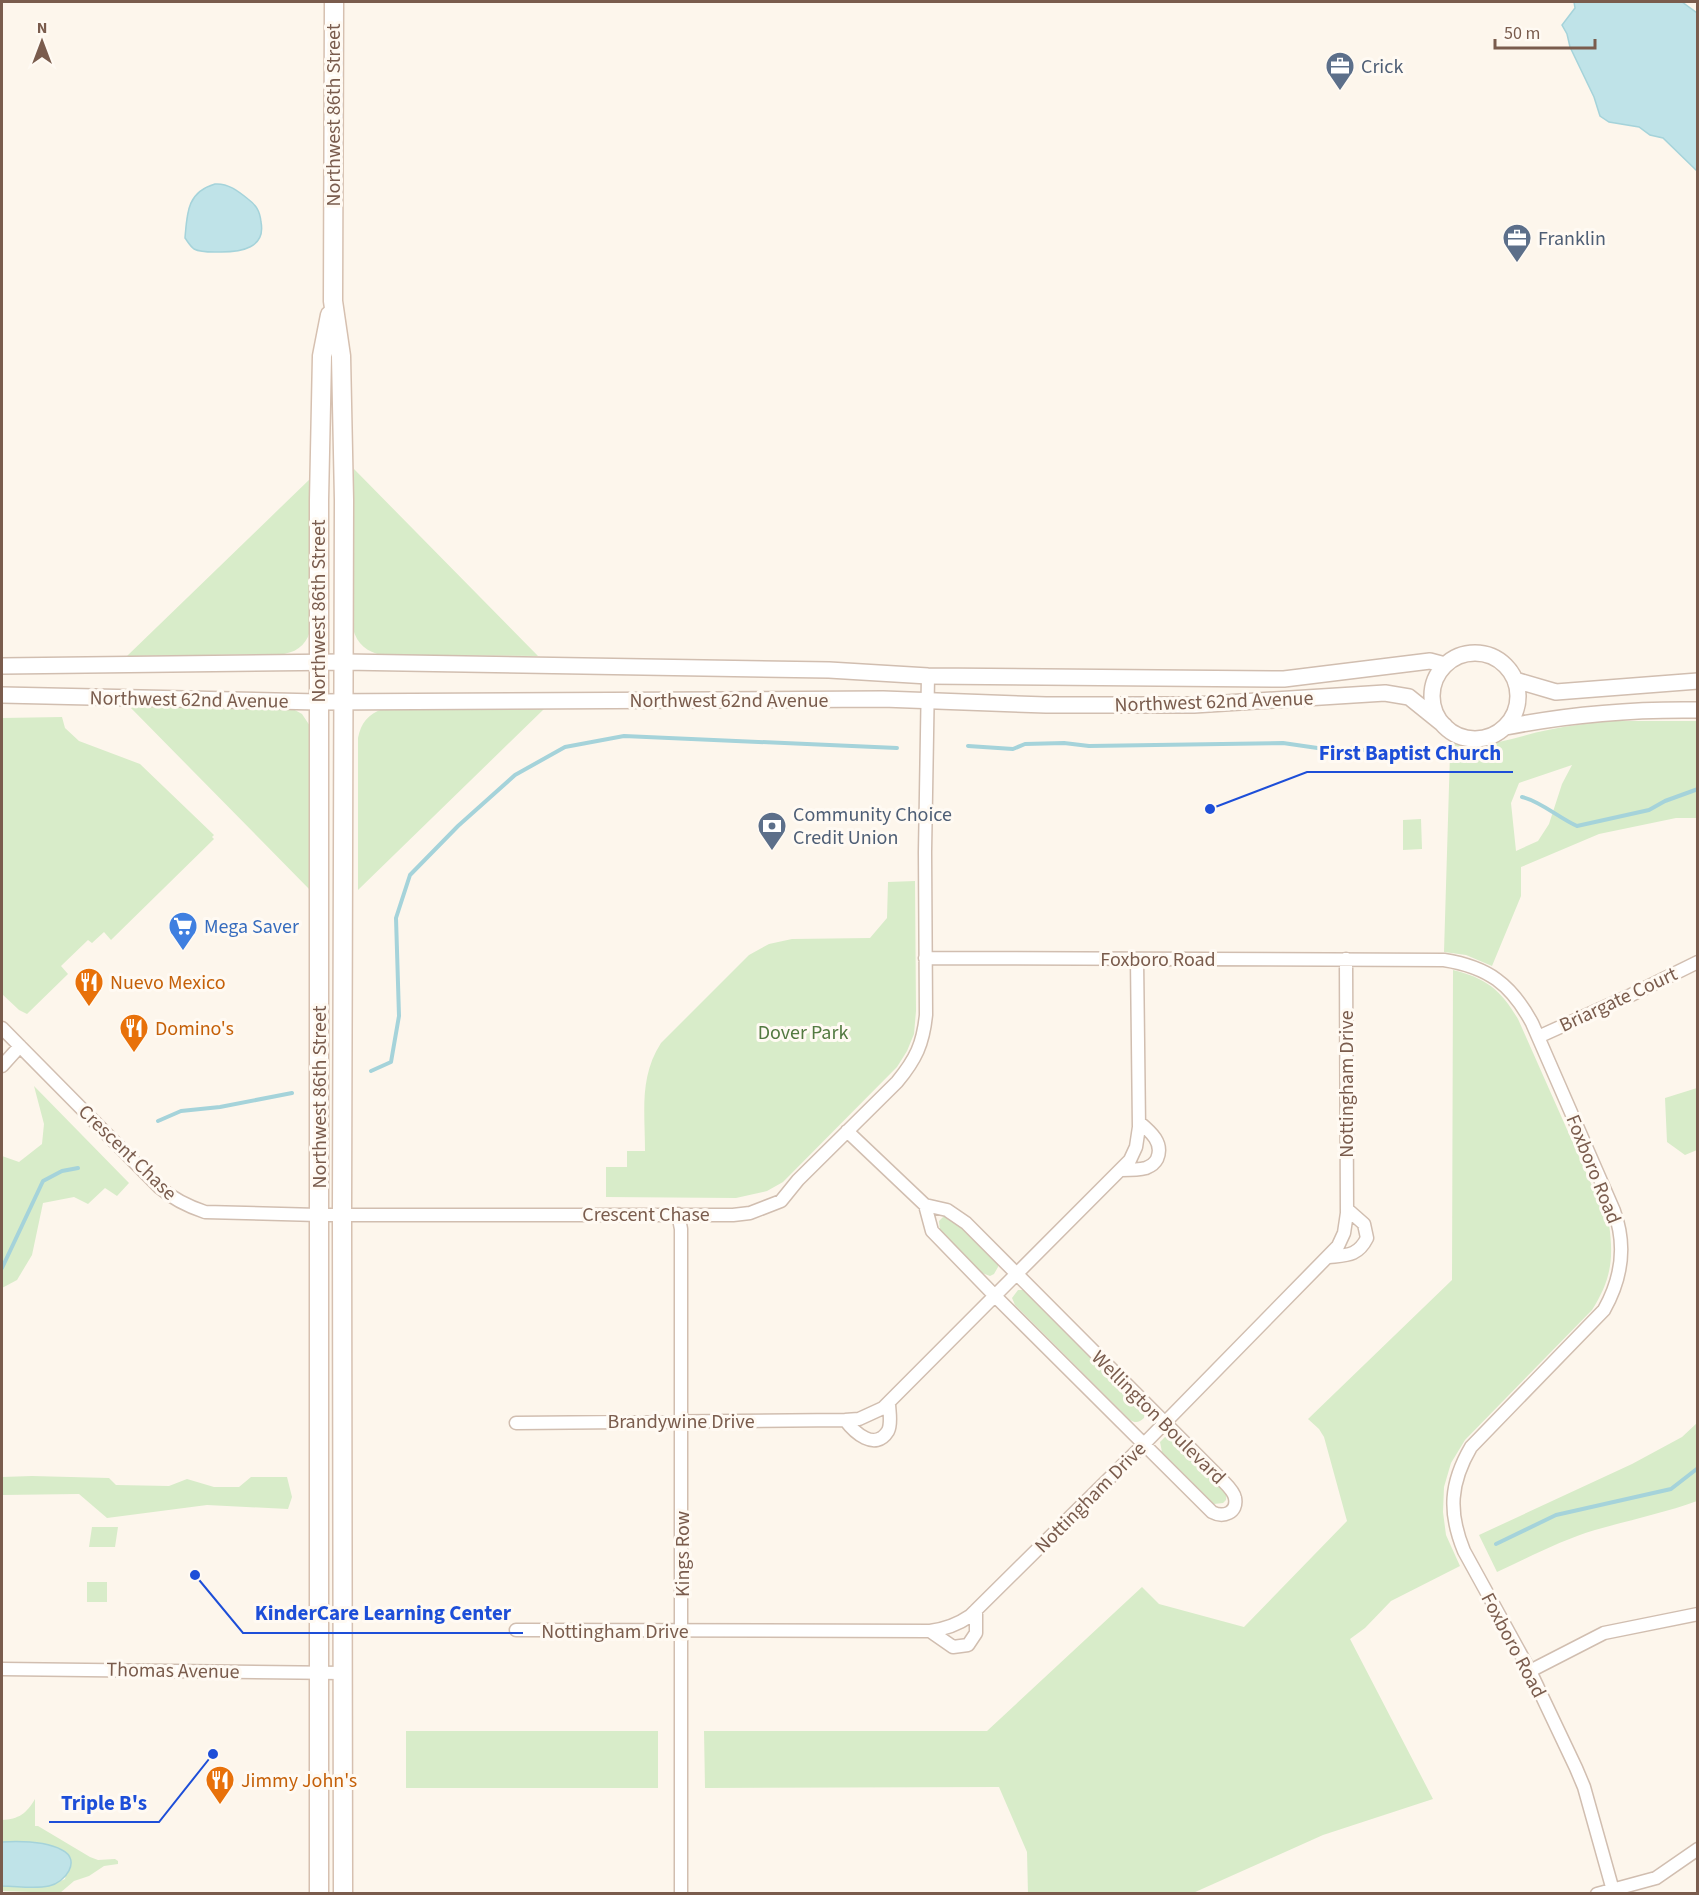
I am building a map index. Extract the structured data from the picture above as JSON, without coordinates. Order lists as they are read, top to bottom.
{
  "streets": {
    "main road": ["Northwest 86th Street"],
    "street": [
      "Northwest 62nd Avenue",
      "Foxboro Road",
      "Briargate Court",
      "Nottingham Drive",
      "Crescent Chase",
      "Wellington Boulevard",
      "Brandywine Drive",
      "Kings Row",
      "Thomas Avenue"
    ]
  },
  "crossings": [
    ["Northwest 86th Street", "Northwest 62nd Avenue"],
    ["Northwest 86th Street", "Crescent Chase"],
    ["Northwest 86th Street", "Thomas Avenue"],
    ["Northwest 62nd Avenue", "Crescent Chase"],
    ["Foxboro Road", "Briargate Court"],
    ["Foxboro Road", "Nottingham Drive"],
    ["Foxboro Road", "Crescent Chase"],
    ["Foxboro Road", "Brandywine Drive"],
    ["Nottingham Drive", "Wellington Boulevard"],
    ["Nottingham Drive", "Kings Row"],
    ["Crescent Chase", "Wellington Boulevard"],
    ["Crescent Chase", "Kings Row"],
    ["Wellington Boulevard", "Brandywine Drive"],
    ["Brandywine Drive", "Kings Row"]
  ],
  "parks": ["Dover Park"],
  "places": {
    "office": ["Crick", "Franklin"],
    "other": ["First Baptist Church", "KinderCare Learning Center", "Triple B's"],
    "bank": ["Community Choice Credit Union"],
    "supermarket": ["Mega Saver"],
    "restaurant": ["Nuevo Mexico", "Domino's", "Jimmy John's"]
  },
  "scale_bar": "50 m",
  "north": "top"
}
